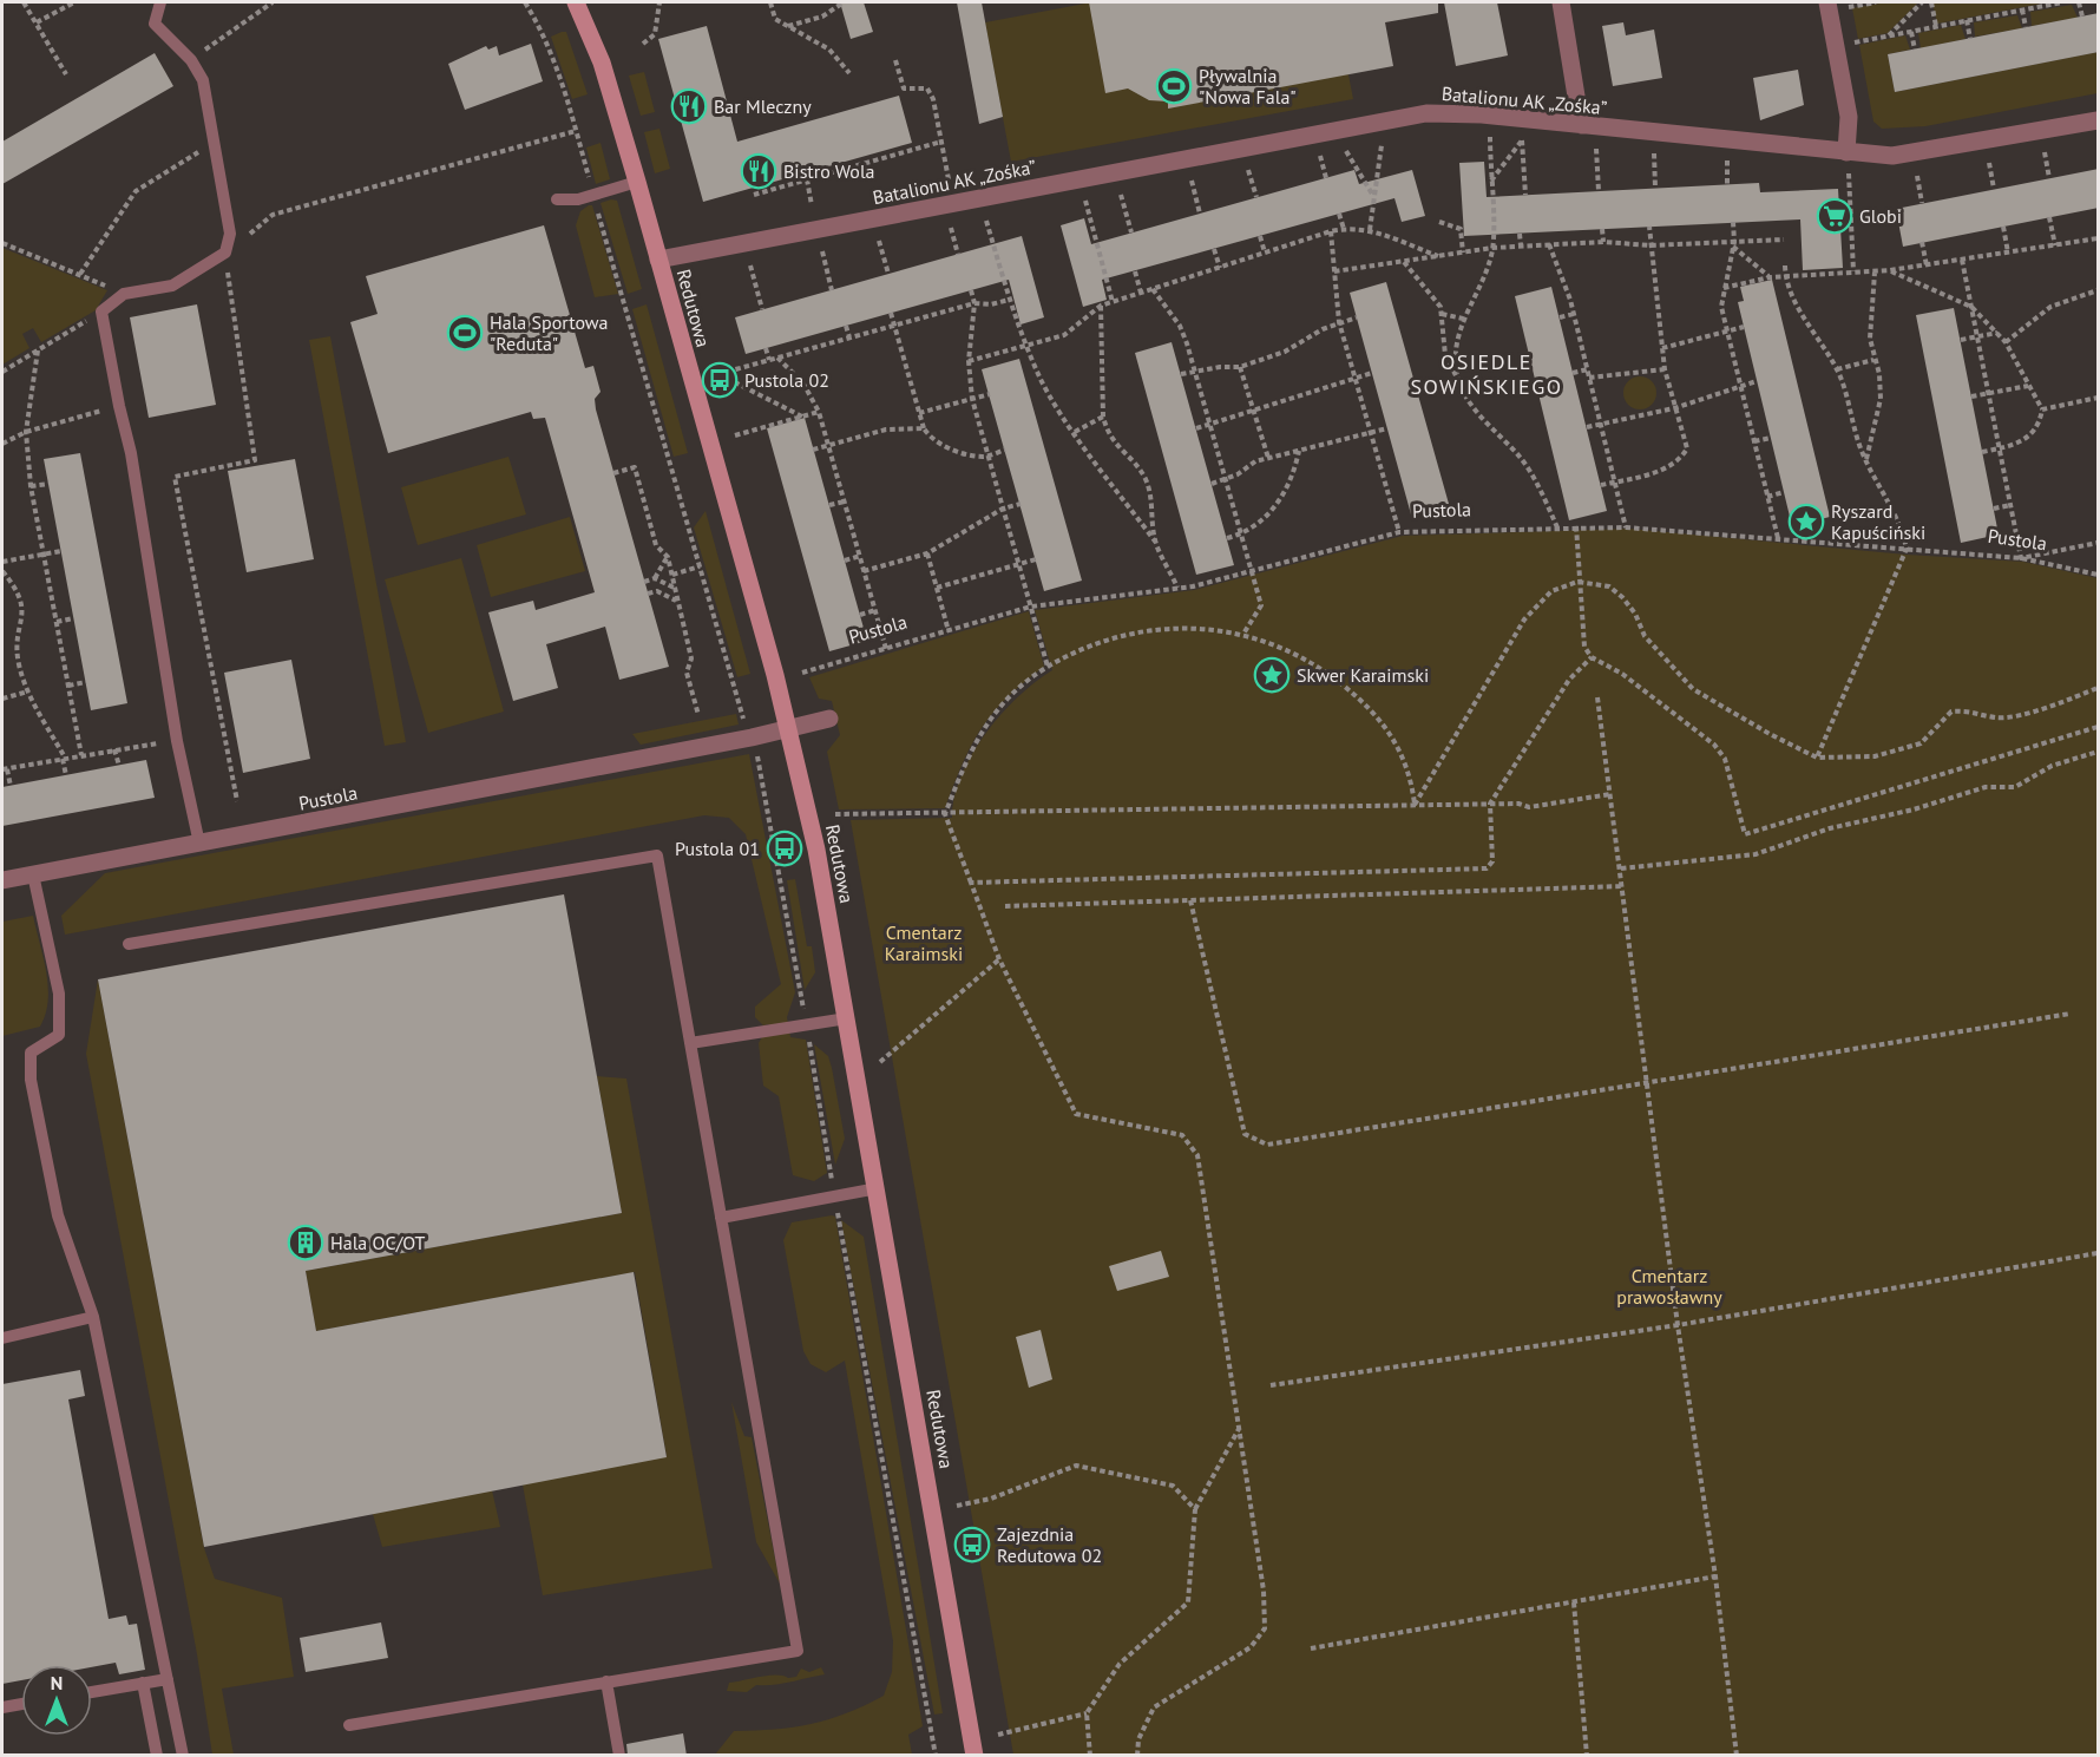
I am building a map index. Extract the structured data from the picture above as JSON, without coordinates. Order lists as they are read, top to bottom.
{
  "streets": {
    "street": ["Batalionu AK „Zośka”", "Redutowa", "Pustola"]
  },
  "crossings": [
    ["Batalionu AK „Zośka”", "Redutowa"],
    ["Redutowa", "Pustola"]
  ],
  "districts": ["OSIEDLE SOWIŃSKIEGO"],
  "parks": ["Cmentarz Karaimski", "Cmentarz prawosławny"],
  "places": {
    "sports": ["Pływalnia \"Nowa Fala\"", "Hala Sportowa \"Reduta\""],
    "restaurant": ["Bar Mleczny", "Bistro Wola"],
    "supermarket": ["Globi"],
    "bus stop": ["Pustola 02", "Pustola 01", "Zajezdnia Redutowa 02"],
    "place": ["Ryszard Kapuściński", "Skwer Karaimski"],
    "building": ["Hala OC/OT"]
  },
  "north": "top"
}
